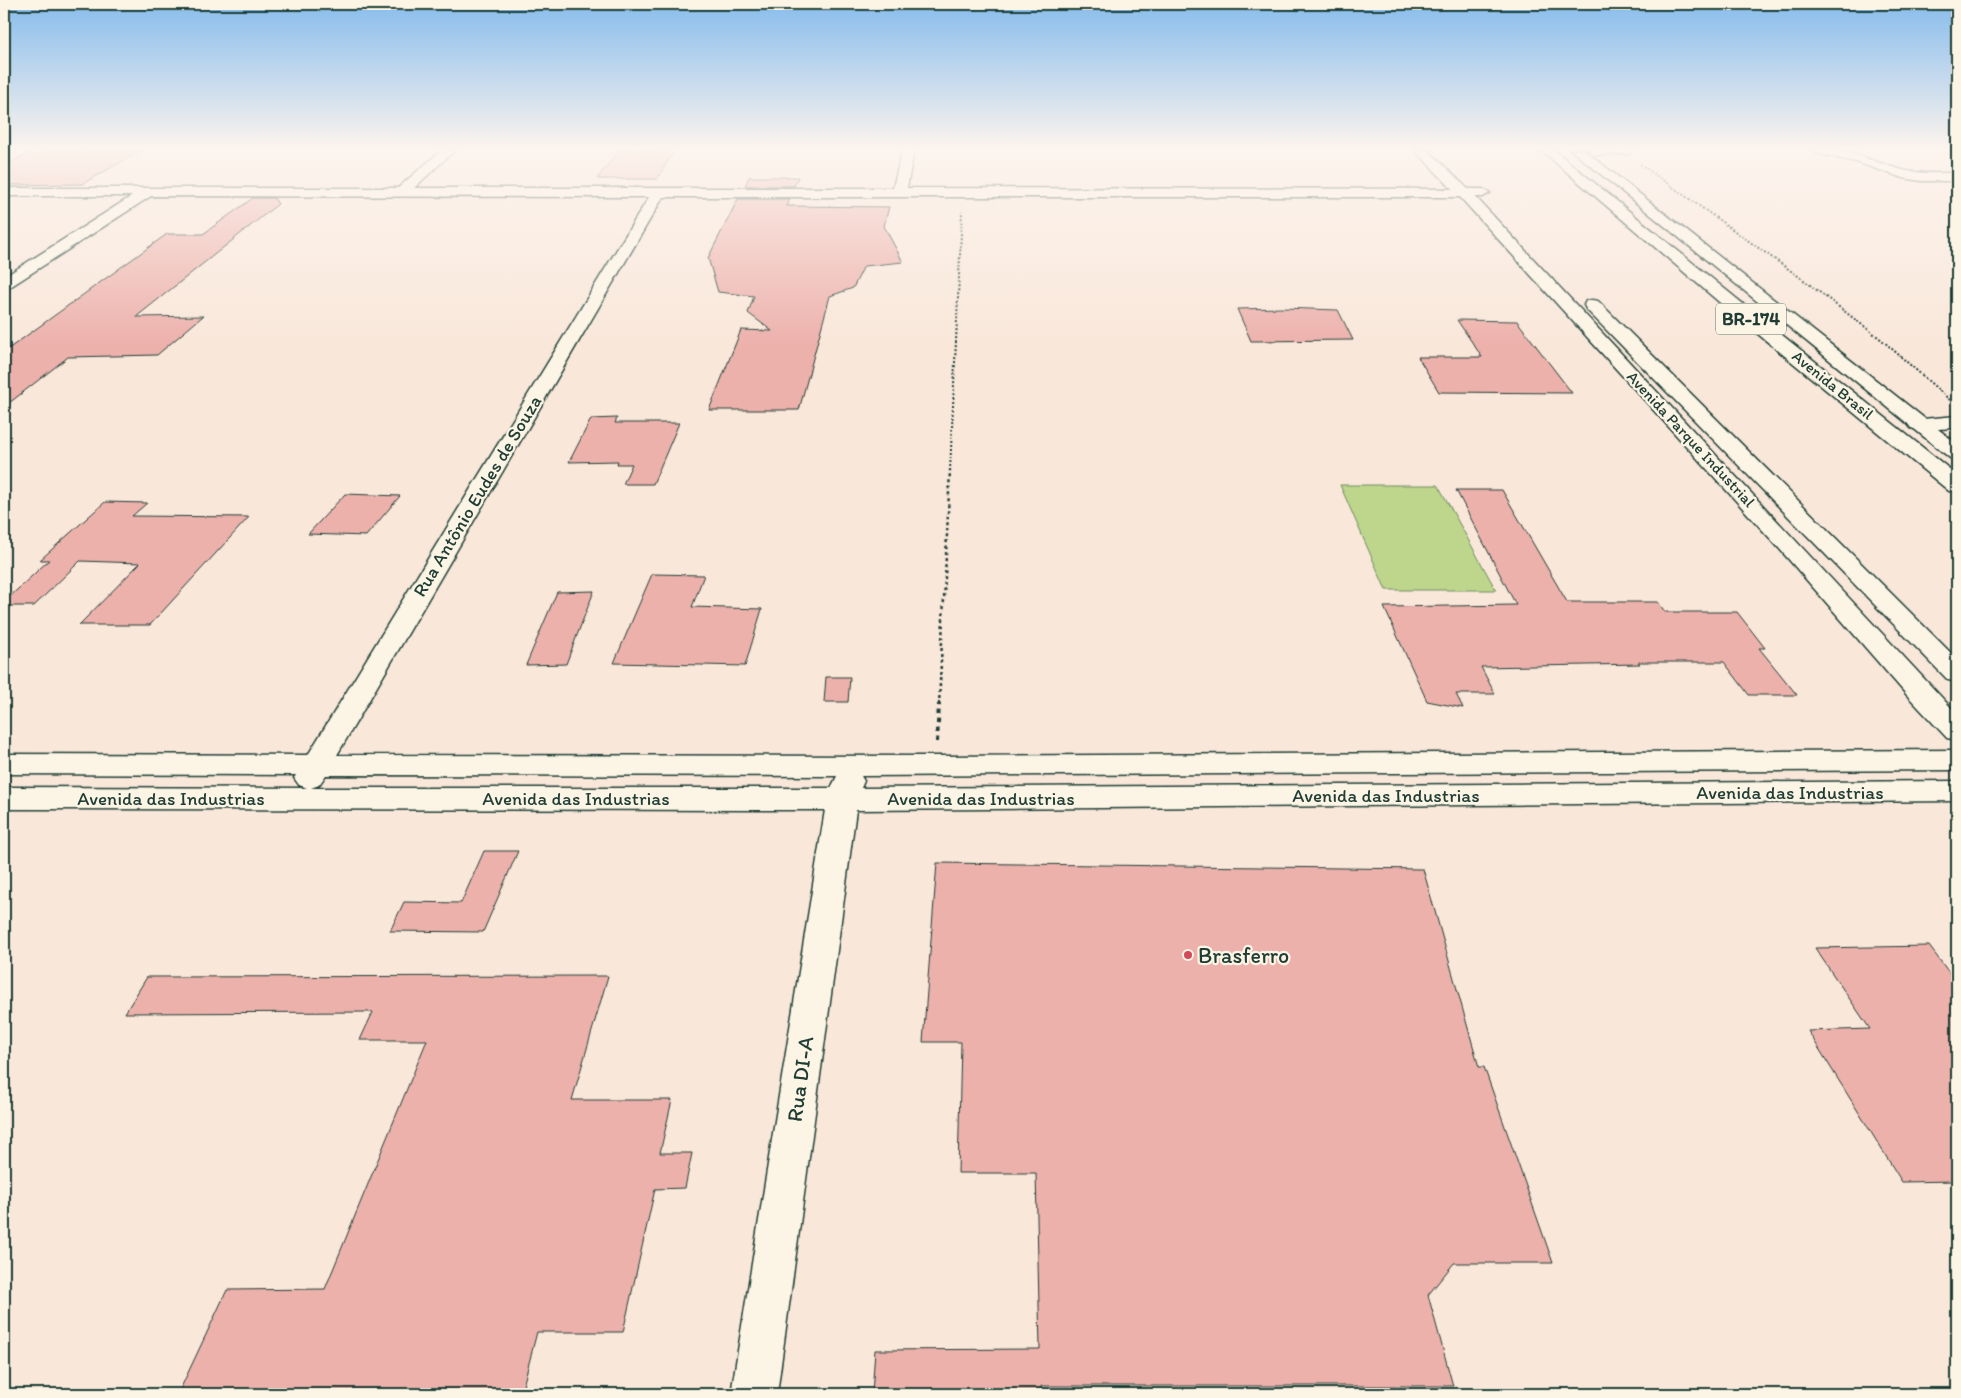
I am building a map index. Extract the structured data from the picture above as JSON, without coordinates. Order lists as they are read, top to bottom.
{
  "streets": {
    "main road": [
      "BR-174",
      "Avenida Brasil",
      "Avenida Parque Industrial",
      "Rua Antônio Eudes de Souza",
      "Avenida das Industrias",
      "Rua DI-A"
    ]
  },
  "crossings": [
    ["BR-174", "Avenida Brasil"],
    ["Rua Antônio Eudes de Souza", "Avenida das Industrias"],
    ["Avenida das Industrias", "Rua DI-A"]
  ],
  "places": ["Brasferro"]
}
